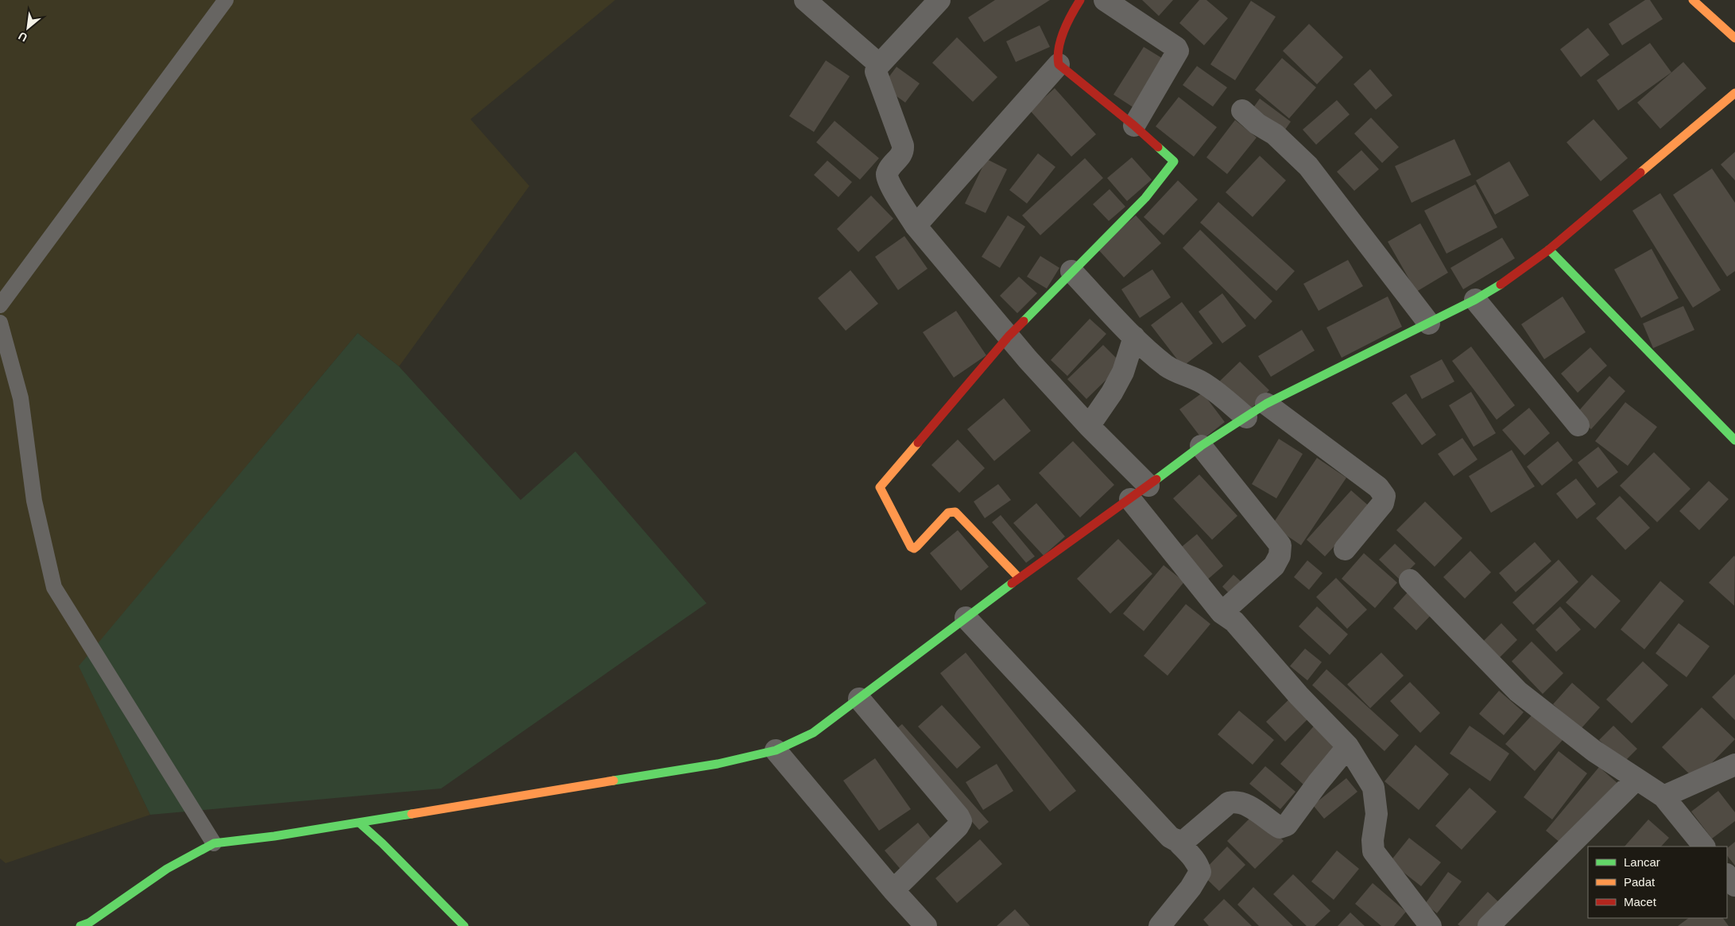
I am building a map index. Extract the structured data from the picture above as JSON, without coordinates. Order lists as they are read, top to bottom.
{
  "legend": ["Lancar", "Padat", "Macet"],
  "north": "bottom left"
}
